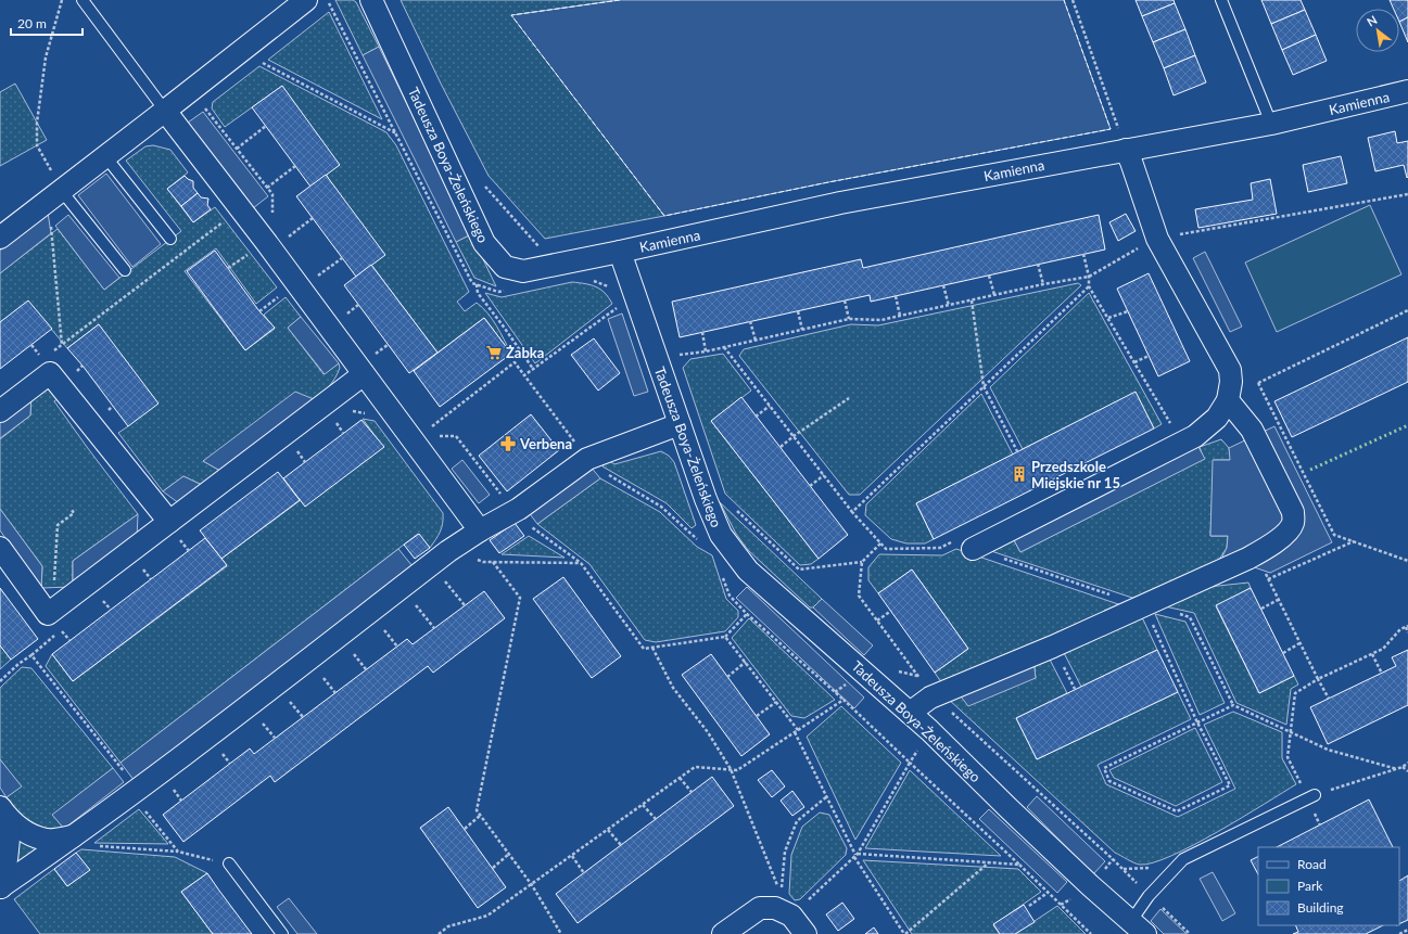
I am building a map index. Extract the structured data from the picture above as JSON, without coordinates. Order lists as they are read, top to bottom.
{
  "streets": {
    "street": ["Kamienna", "Tadeusza Boya-Żeleńskiego"]
  },
  "crossings": [
    ["Kamienna", "Tadeusza Boya-Żeleńskiego"]
  ],
  "places": {
    "supermarket": ["Żabka"],
    "pharmacy": ["Verbena"],
    "building": ["Przedszkole Miejskie nr 15"]
  },
  "legend": ["Road", "Park", "Building"],
  "scale_bar": "20 m",
  "north": "top left"
}
